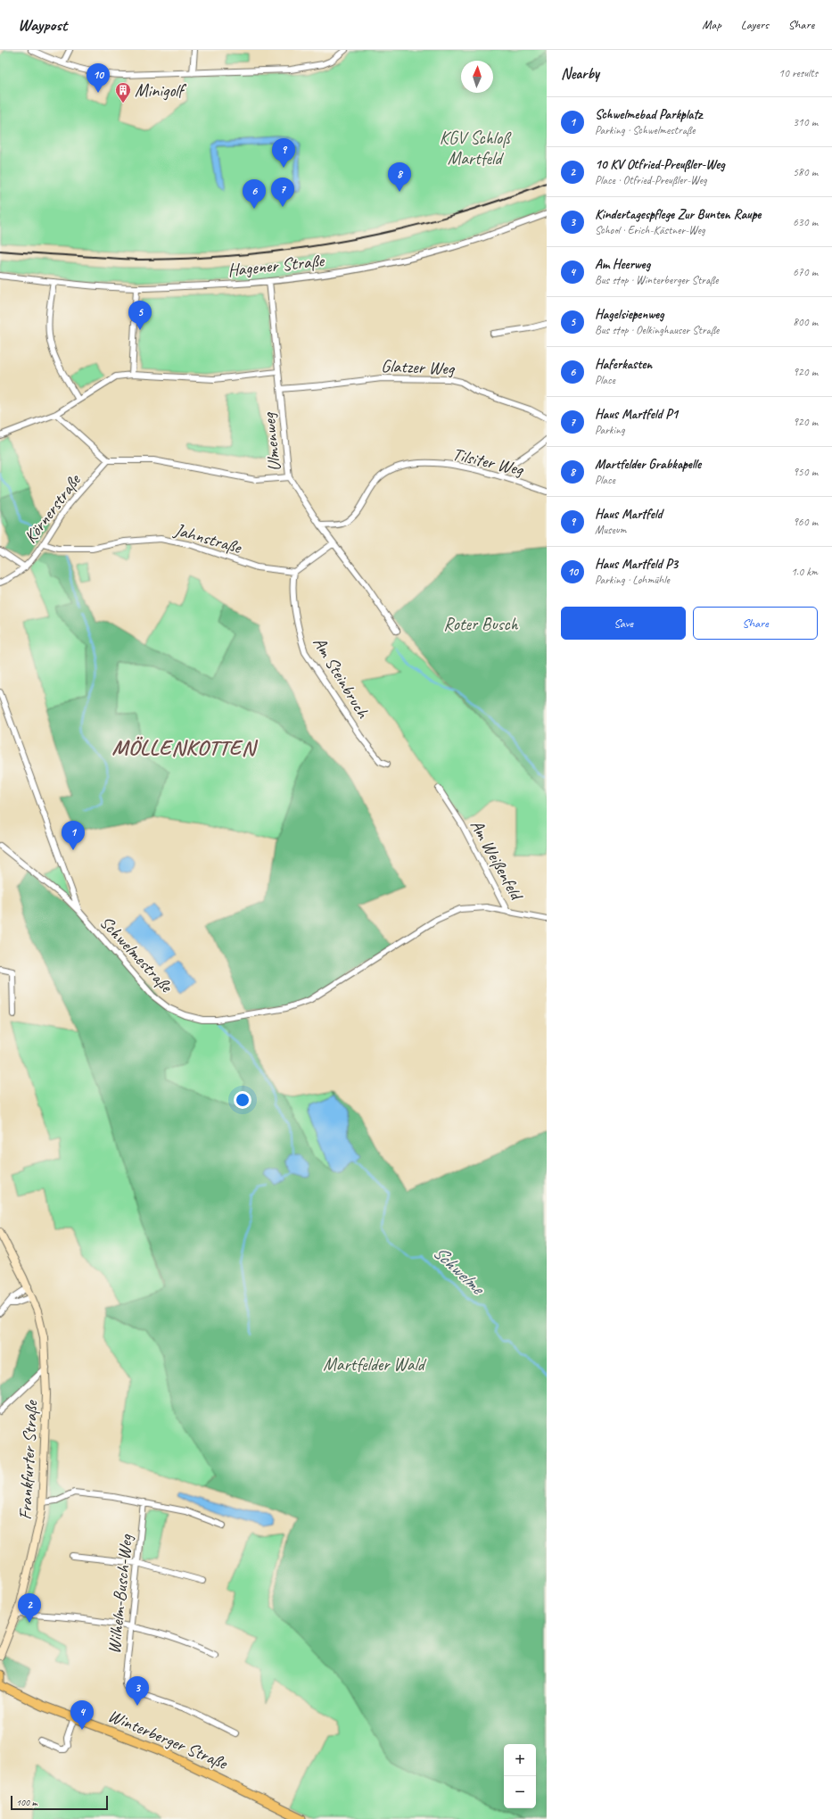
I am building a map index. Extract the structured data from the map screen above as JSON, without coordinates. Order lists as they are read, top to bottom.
{
  "streets": {
    "main road": ["Frankfurter Straße", "Winterberger Straße"],
    "street": [
      "Hagener Straße",
      "Glatzer Weg",
      "Ulmenweg",
      "Tilsiter Weg",
      "Körnerstraße",
      "Jahnstraße",
      "Am Steinbruch",
      "Am Weißenfeld",
      "Schwelmestraße",
      "Wilhelm-Busch-Weg"
    ]
  },
  "crossings": [
    ["Hagener Straße", "Ulmenweg"],
    ["Glatzer Weg", "Ulmenweg"],
    ["Ulmenweg", "Tilsiter Weg"],
    ["Körnerstraße", "Jahnstraße"],
    ["Jahnstraße", "Am Steinbruch"],
    ["Am Weißenfeld", "Schwelmestraße"]
  ],
  "districts": ["MÖLLENKOTTEN"],
  "water": ["Schwelme"],
  "parks": ["KGV Schloß Martfeld", "Roter Busch", "Martfelder Wald"],
  "places": {
    "building": ["Minigolf"]
  },
  "scale_bar": "100 m",
  "north": "top",
  "page": {
    "header": "Waypost",
    "nav": ["Map", "Layers", "Share"],
    "heading": ["Nearby", "10 results"],
    "pins": [
      "10",
      "9",
      "8",
      "7",
      "6",
      "5",
      "1",
      "2",
      "3",
      "4"
    ],
    "list": [
      {
        "mark": "1",
        "name": "Schwelmebad Parkplatz",
        "note": "Parking · Schwelmestraße",
        "value": "310 m"
      },
      {
        "mark": "2",
        "name": "10 KV Otfried-Preußler-Weg",
        "note": "Place · Otfried-Preußler-Weg",
        "value": "580 m"
      },
      {
        "mark": "3",
        "name": "Kindertagespflege Zur Bunten Raupe",
        "note": "School · Erich-Kästner-Weg",
        "value": "630 m"
      },
      {
        "mark": "4",
        "name": "Am Heerweg",
        "note": "Bus stop · Winterberger Straße",
        "value": "670 m"
      },
      {
        "mark": "5",
        "name": "Hagelsiepenweg",
        "note": "Bus stop · Oelkinghauser Straße",
        "value": "800 m"
      },
      {
        "mark": "6",
        "name": "Haferkasten",
        "note": "Place",
        "value": "920 m"
      },
      {
        "mark": "7",
        "name": "Haus Martfeld P1",
        "note": "Parking",
        "value": "920 m"
      },
      {
        "mark": "8",
        "name": "Martfelder Grabkapelle",
        "note": "Place",
        "value": "950 m"
      },
      {
        "mark": "9",
        "name": "Haus Martfeld",
        "note": "Museum",
        "value": "960 m"
      },
      {
        "mark": "10",
        "name": "Haus Martfeld P3",
        "note": "Parking · Lohmühle",
        "value": "1.0 km"
      }
    ],
    "buttons": ["Save", "Share"],
    "map_buttons": ["+", "−"],
    "scale": "100 m"
  }
}
